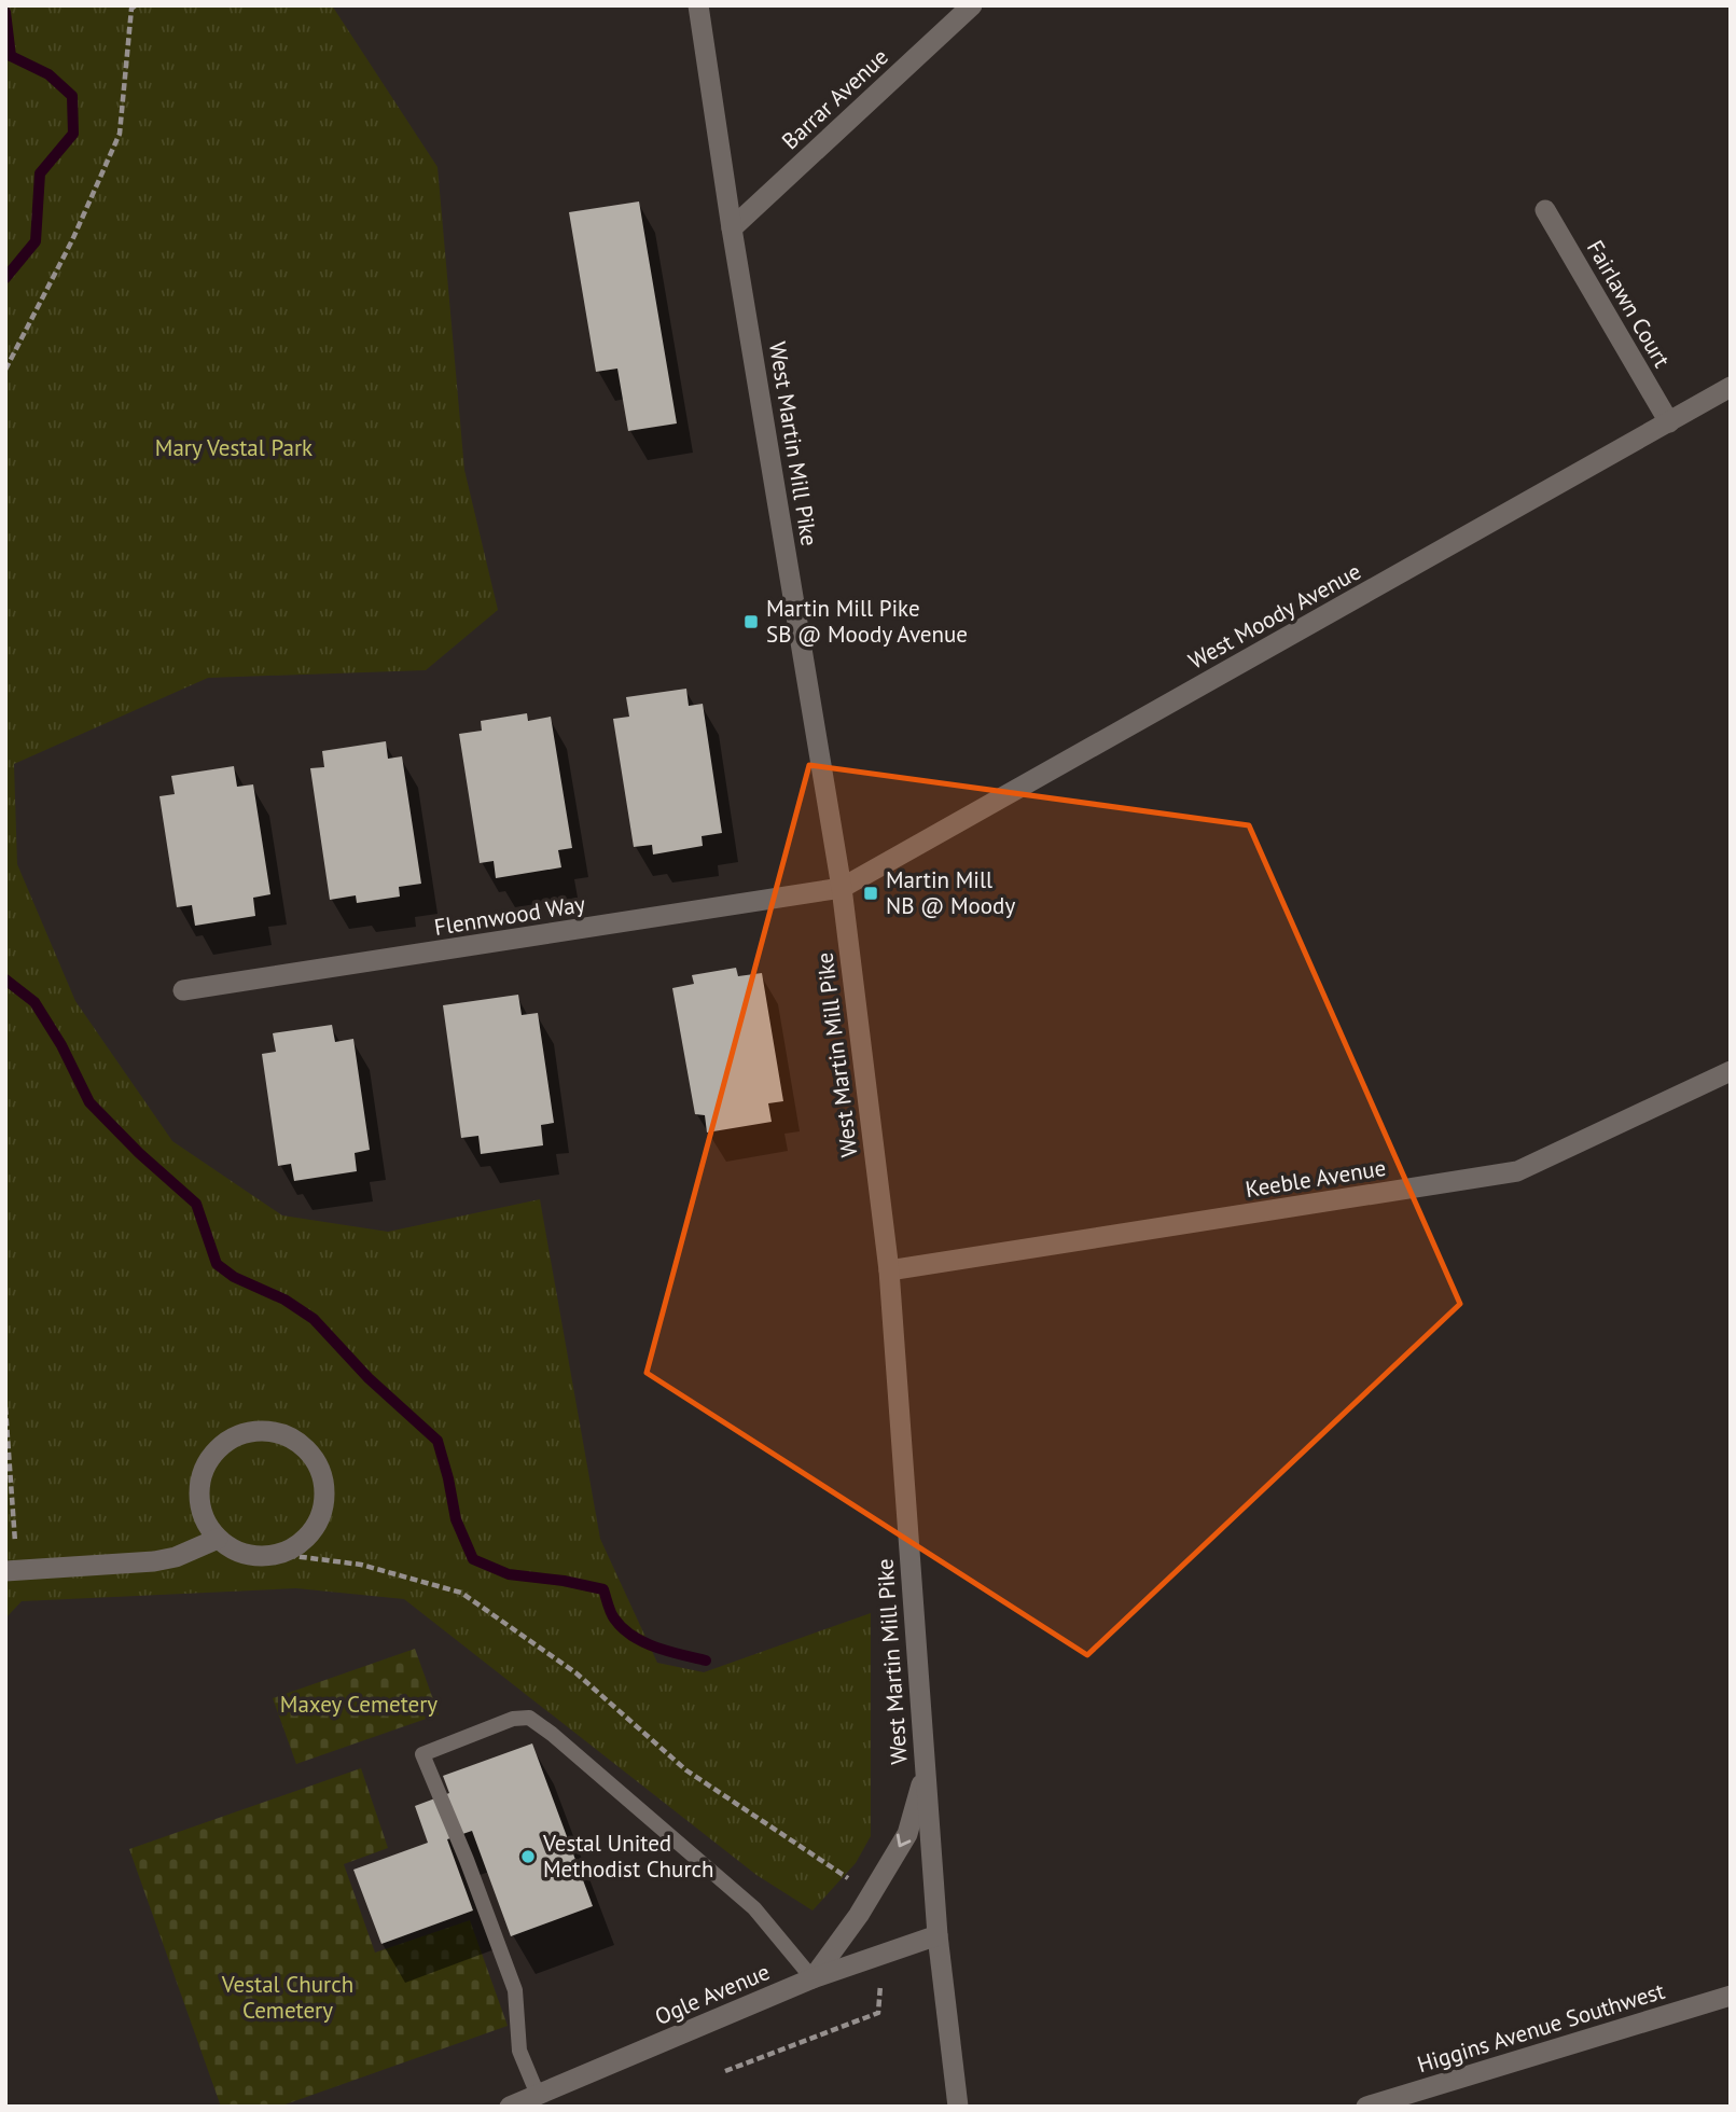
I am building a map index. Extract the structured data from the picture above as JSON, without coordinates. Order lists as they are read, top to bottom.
{
  "streets": {
    "street": [
      "Barrar Avenue",
      "Fairlawn Court",
      "West Martin Mill Pike",
      "West Moody Avenue",
      "Flennwood Way",
      "Keeble Avenue",
      "Ogle Avenue",
      "Higgins Avenue Southwest"
    ]
  },
  "crossings": [
    ["Barrar Avenue", "West Martin Mill Pike"],
    ["Fairlawn Court", "West Moody Avenue"],
    ["West Martin Mill Pike", "West Moody Avenue"],
    ["West Martin Mill Pike", "Flennwood Way"],
    ["West Martin Mill Pike", "Keeble Avenue"],
    ["West Martin Mill Pike", "Ogle Avenue"],
    ["West Moody Avenue", "Flennwood Way"]
  ],
  "parks": ["Mary Vestal Park", "Maxey Cemetery", "Vestal Church Cemetery"],
  "places": {
    "transit": ["Martin Mill Pike SB @ Moody Avenue", "Martin Mill NB @ Moody"],
    "other": ["Vestal United Methodist Church"]
  }
}
